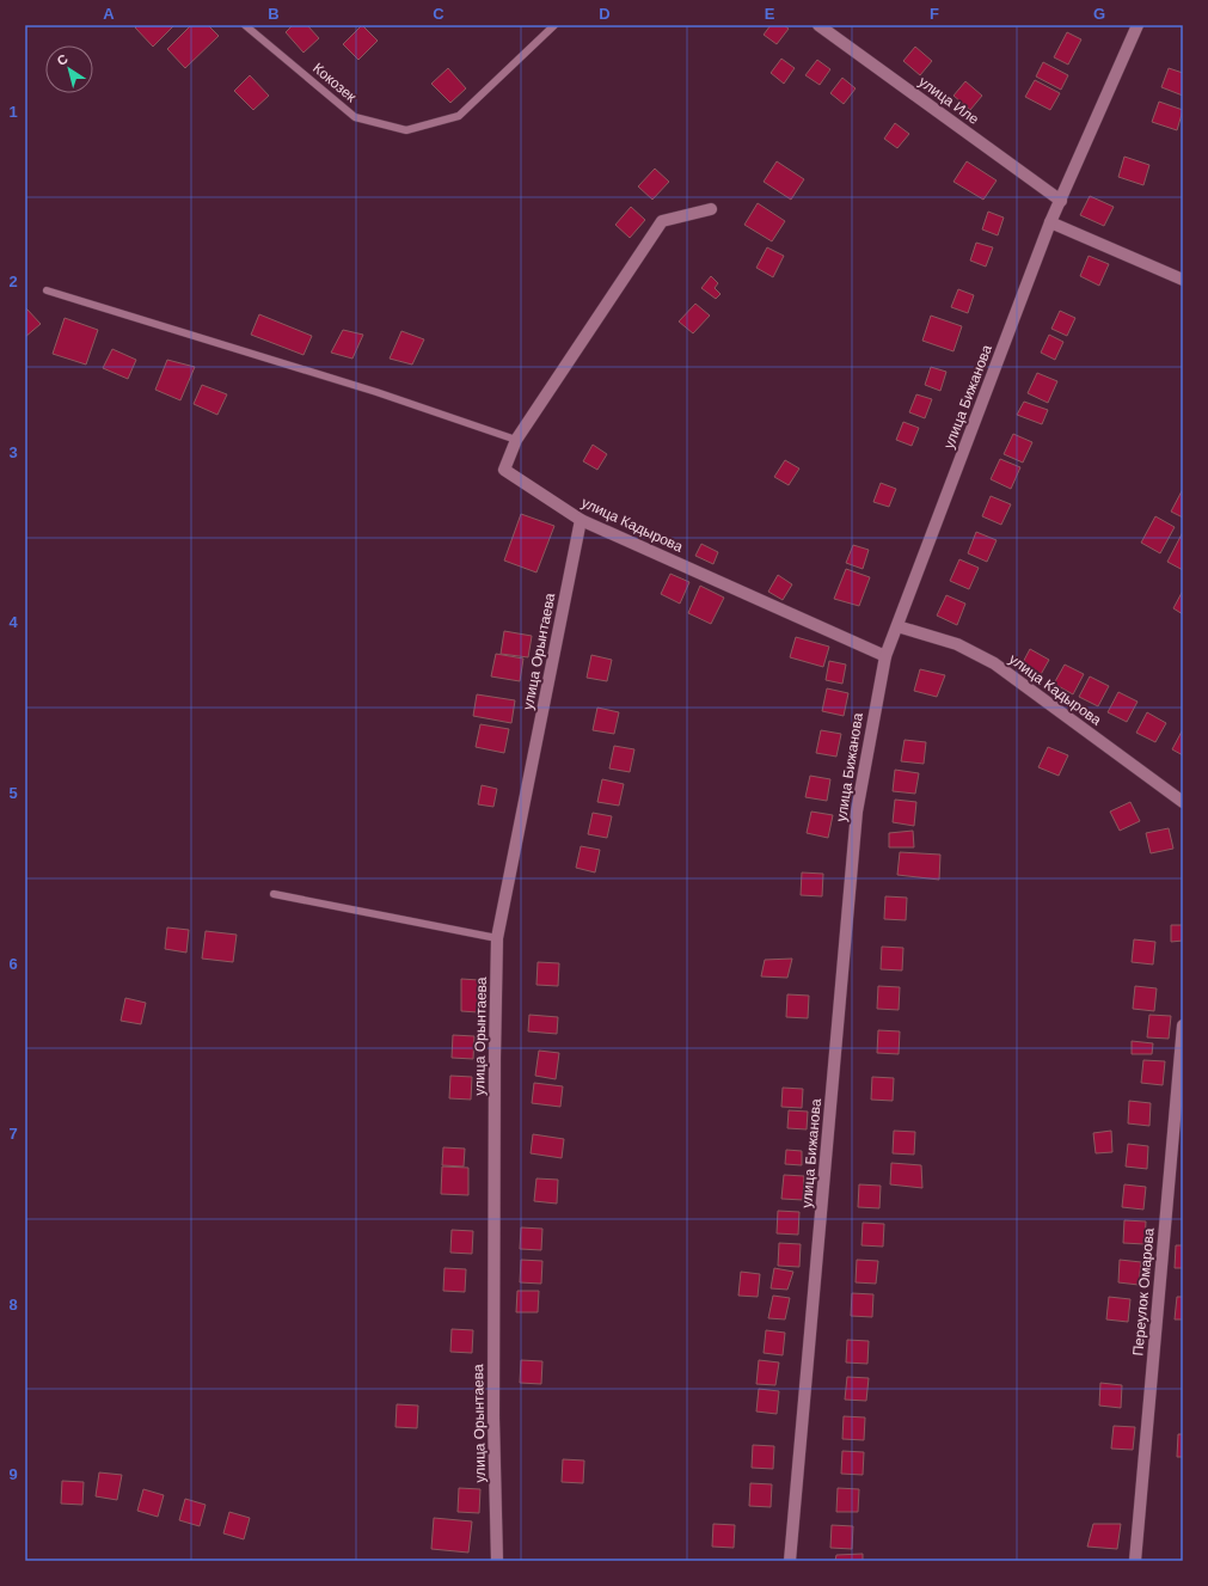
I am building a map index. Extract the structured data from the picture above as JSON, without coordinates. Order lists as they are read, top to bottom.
{
  "streets": {
    "street": [
      "улица Иле",
      "улица Бижанова",
      "улица Кадырова",
      "улица Орынтаева",
      "Переулок Омарова"
    ],
    "lane": ["Кокозек"]
  },
  "crossings": [
    ["улица Иле", "улица Бижанова"],
    ["улица Бижанова", "улица Кадырова"],
    ["улица Кадырова", "улица Орынтаева"]
  ],
  "north": "top left",
  "grid": {
    "columns": [
      "A",
      "B",
      "C",
      "D",
      "E",
      "F",
      "G"
    ],
    "rows": [
      "1",
      "2",
      "3",
      "4",
      "5",
      "6",
      "7",
      "8",
      "9"
    ]
  }
}
